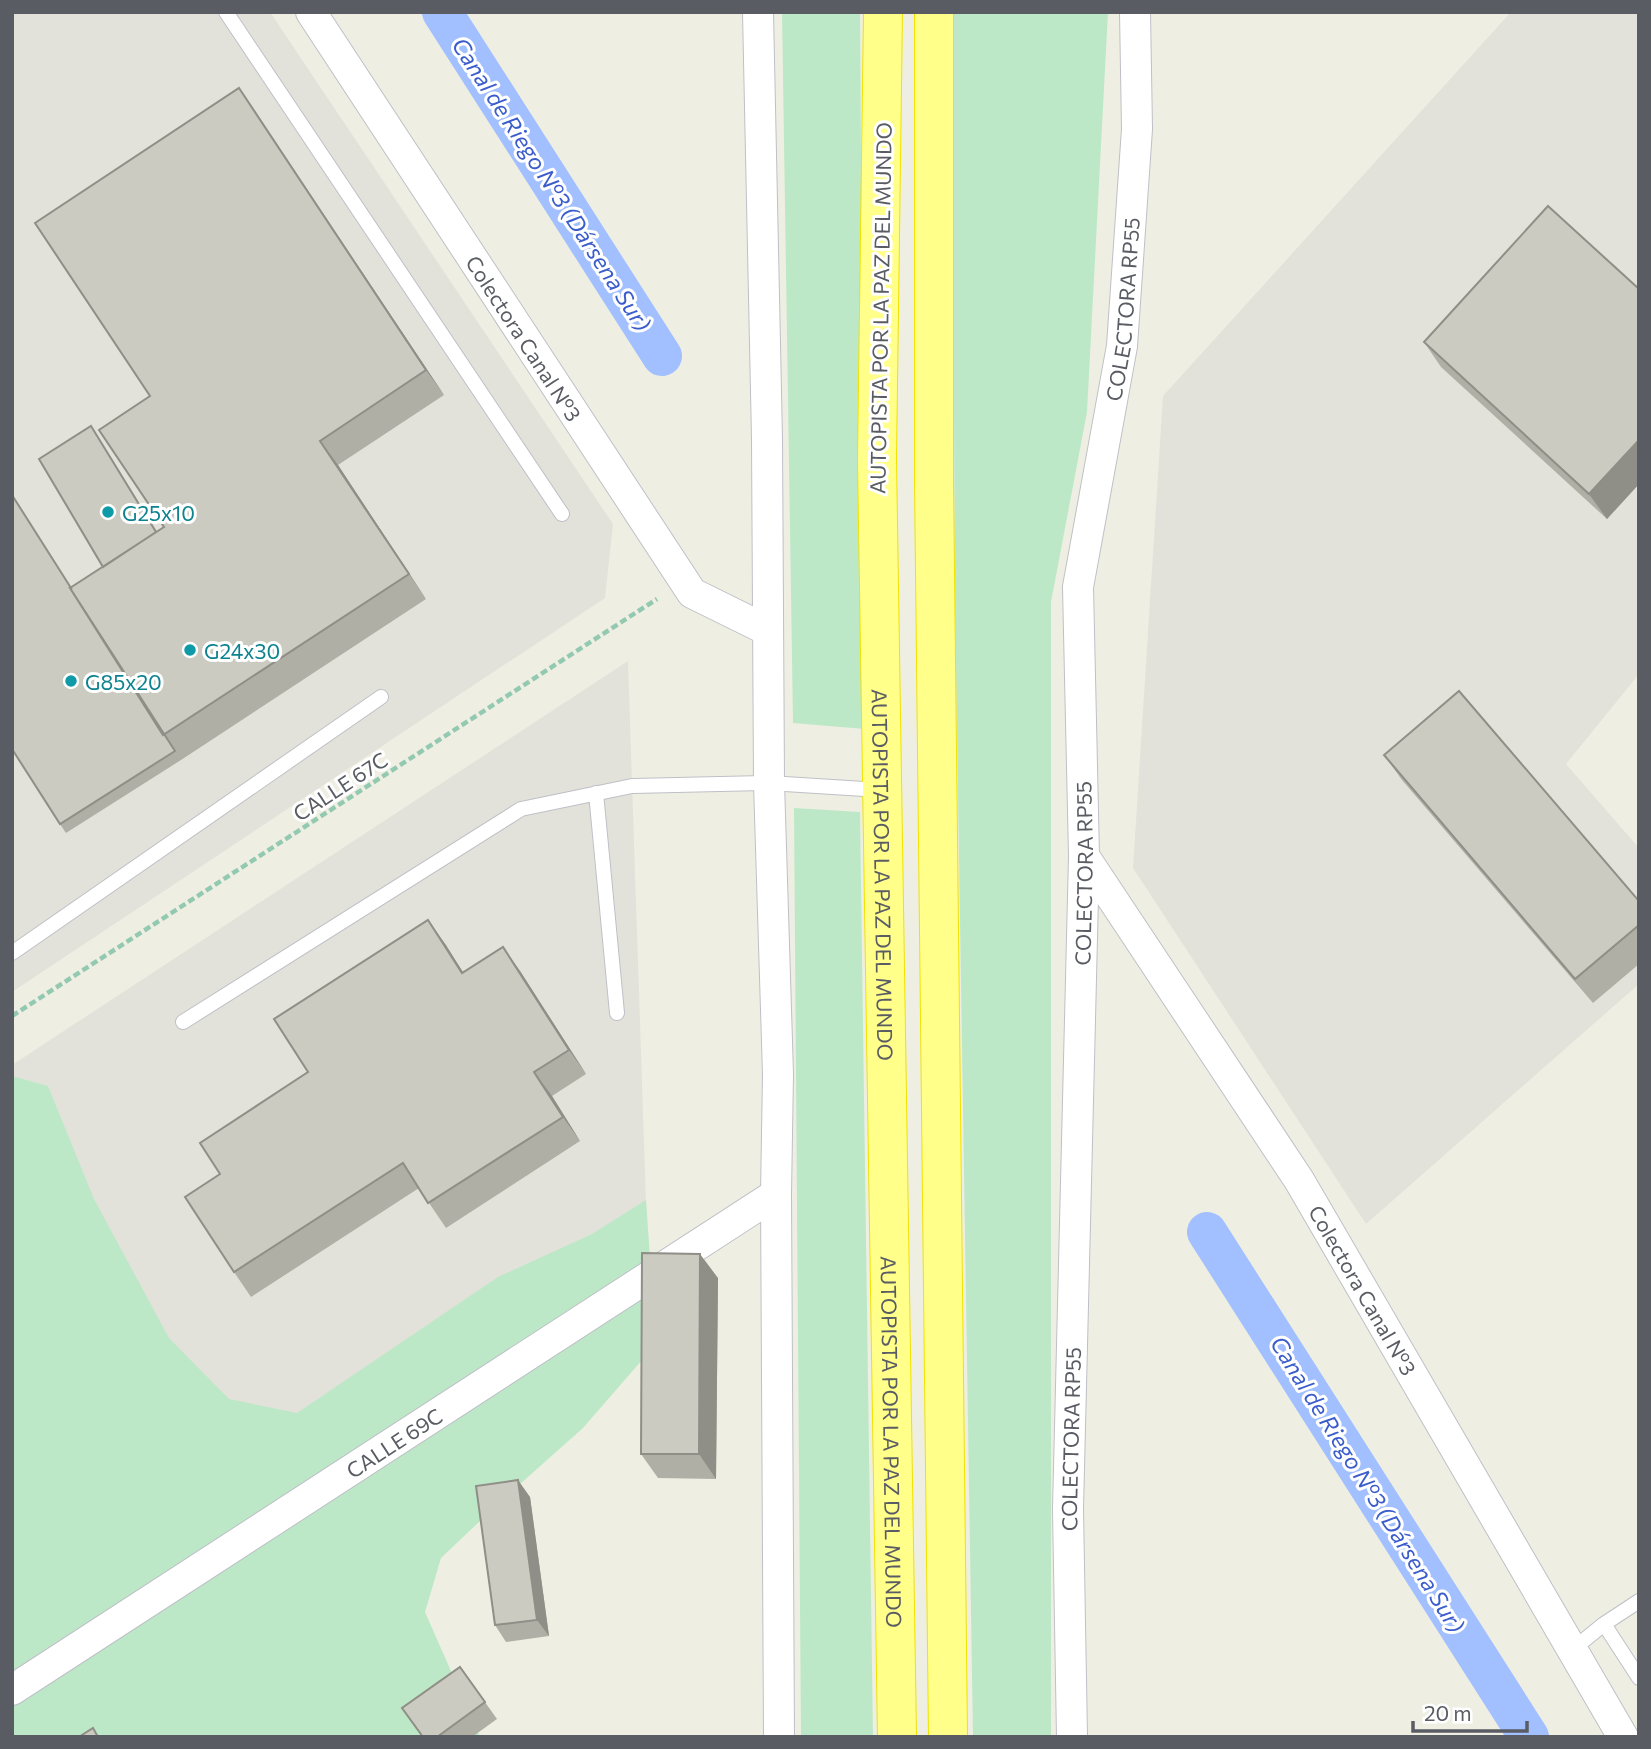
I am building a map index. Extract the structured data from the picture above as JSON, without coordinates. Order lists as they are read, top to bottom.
{
  "streets": {
    "highway": ["AUTOPISTA POR LA PAZ DEL MUNDO"],
    "street": ["COLECTORA RP55", "Colectora Canal Nº3", "CALLE 69C"],
    "path": ["CALLE 67C"]
  },
  "crossings": [
    ["COLECTORA RP55", "Colectora Canal Nº3"],
    ["Colectora Canal Nº3", "CALLE 67C"]
  ],
  "water": ["Canal de Riego Nº3 (Dársena Sur)"],
  "places": ["G25x10", "G24x30", "G85x20"],
  "scale_bar": "20 m"
}
